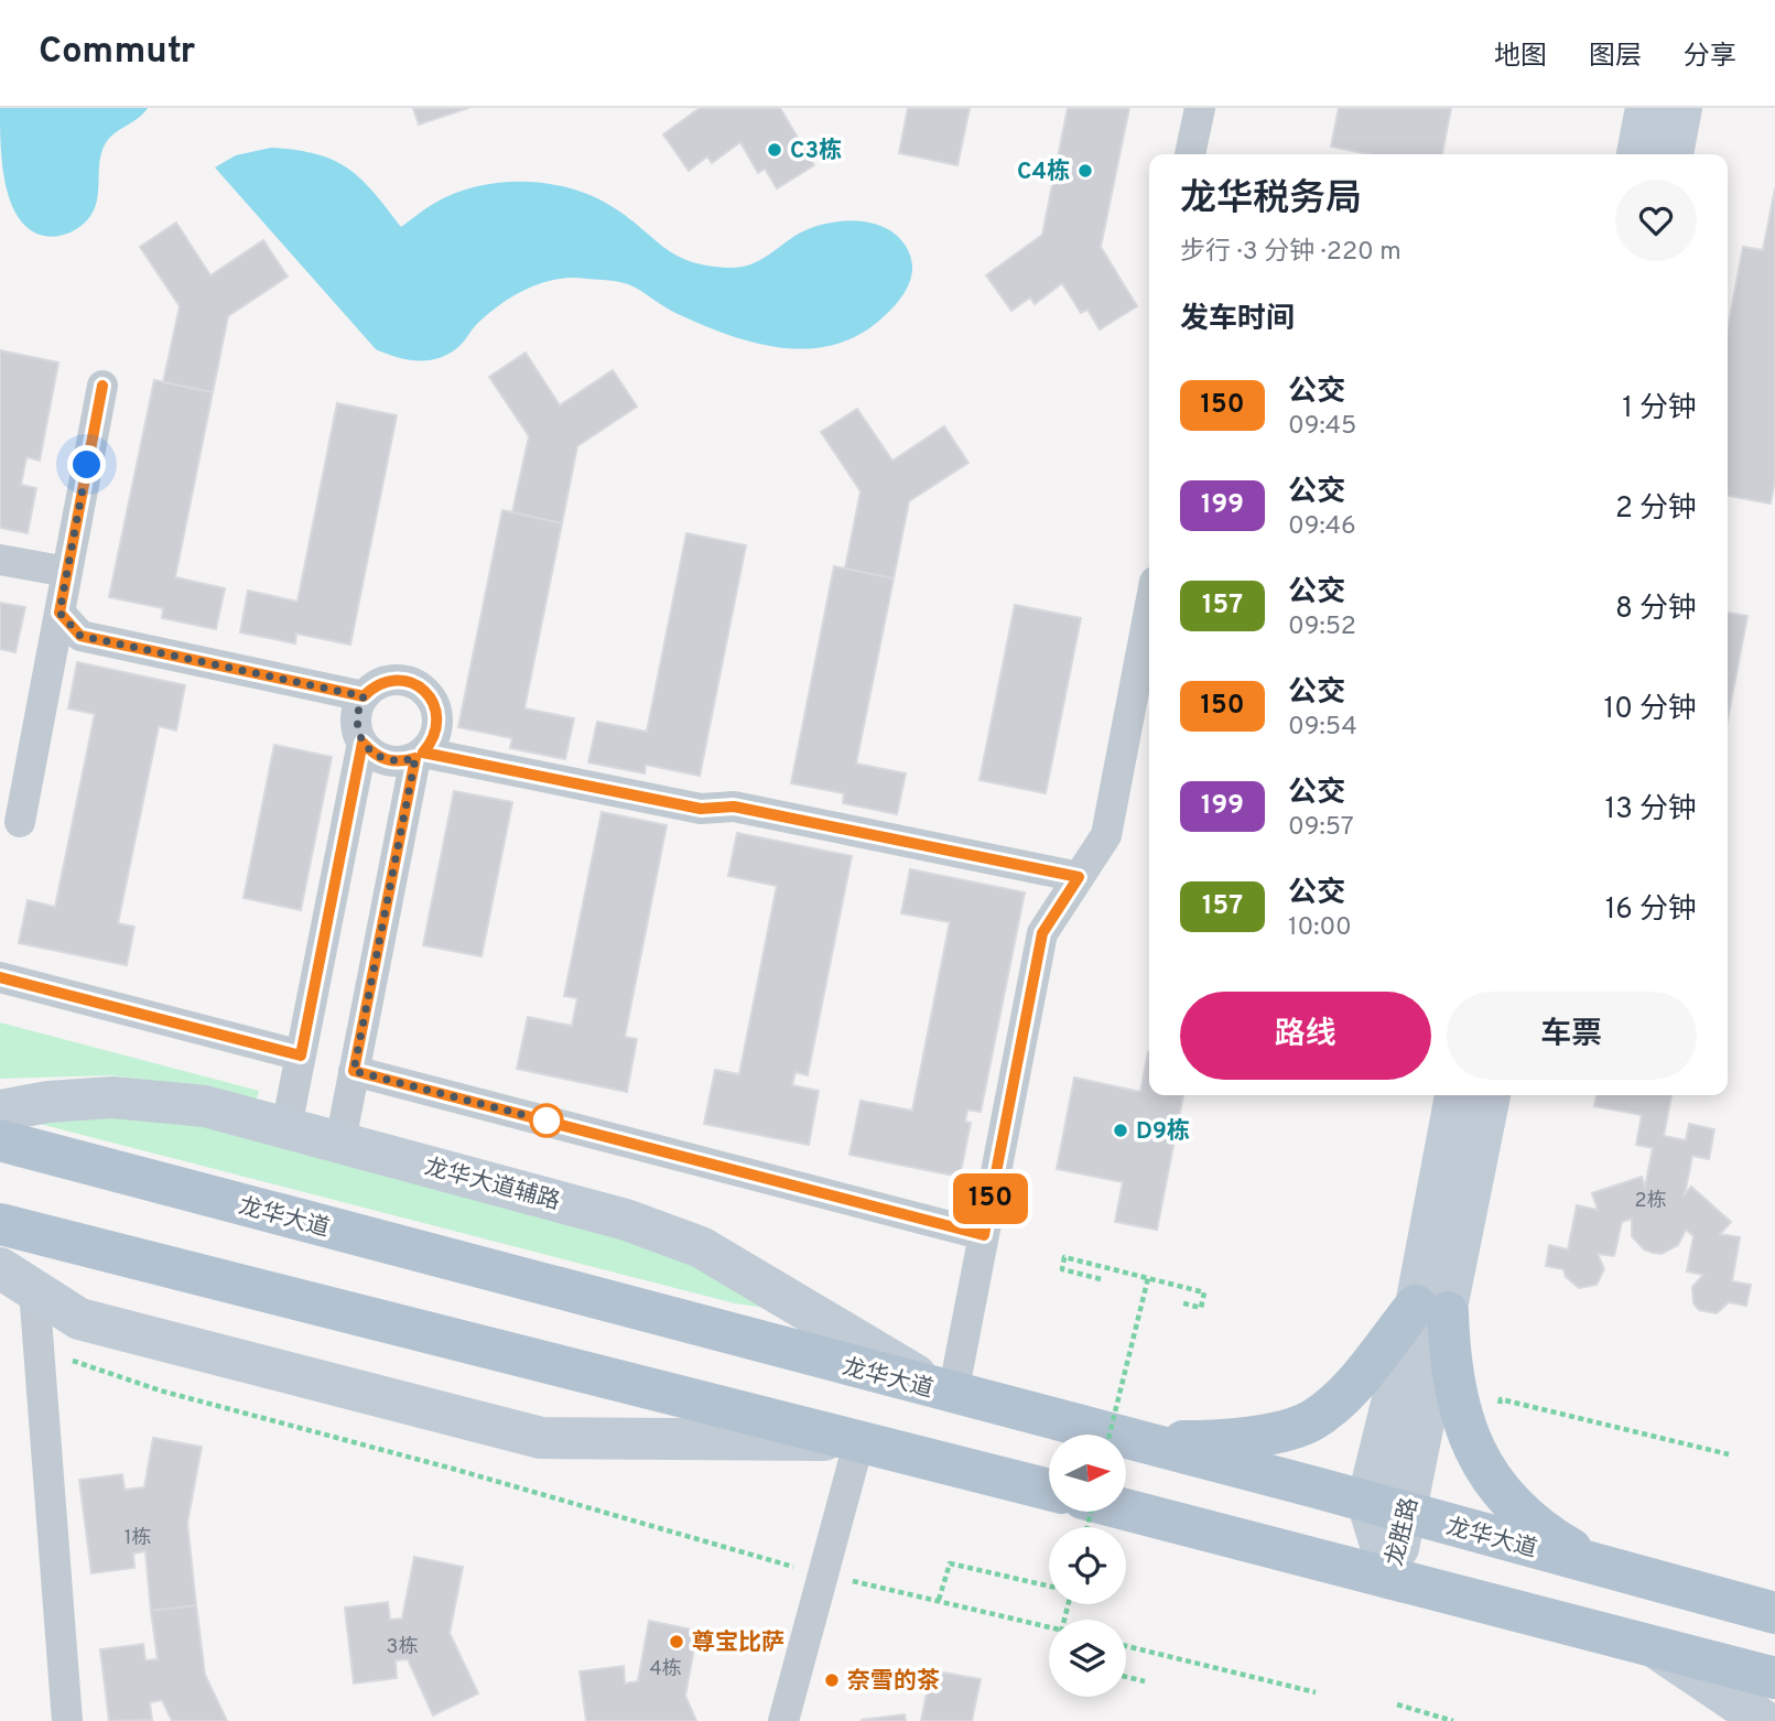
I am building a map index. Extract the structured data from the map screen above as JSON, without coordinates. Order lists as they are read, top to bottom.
{
  "streets": {
    "main road": ["龙华大道辅路", "龙华大道", "龙胜路"]
  },
  "crossings": [
    ["龙华大道辅路", "龙华大道"],
    ["龙华大道", "龙胜路"]
  ],
  "places": [
    "C3栋",
    "C4栋",
    "D9栋",
    "尊宝比萨",
    "奈雪的茶"
  ],
  "lines": ["bus line 150"],
  "house_numbers": [
    "2栋",
    "1栋",
    "3栋",
    "4栋"
  ],
  "north": "right",
  "page": {
    "header": "Commutr",
    "nav": ["地图", "图层", "分享"],
    "on_map": "150",
    "heading": [
      ["龙华税务局", "步行 · 3 分钟 · 220 m"],
      "发车时间"
    ],
    "list": [
      {
        "mark": "150",
        "name": "公交",
        "note": "09:45",
        "value": "1 分钟"
      },
      {
        "mark": "199",
        "name": "公交",
        "note": "09:46",
        "value": "2 分钟"
      },
      {
        "mark": "157",
        "name": "公交",
        "note": "09:52",
        "value": "8 分钟"
      },
      {
        "mark": "150",
        "name": "公交",
        "note": "09:54",
        "value": "10 分钟"
      },
      {
        "mark": "199",
        "name": "公交",
        "note": "09:57",
        "value": "13 分钟"
      },
      {
        "mark": "157",
        "name": "公交",
        "note": "10:00",
        "value": "16 分钟"
      }
    ],
    "buttons": ["路线", "车票"]
  }
}
